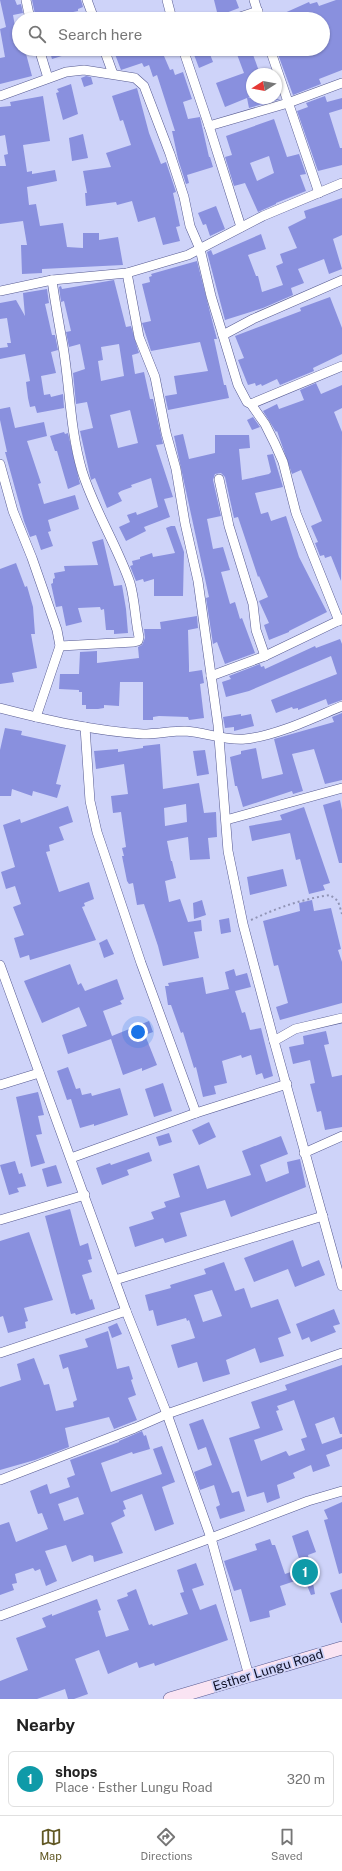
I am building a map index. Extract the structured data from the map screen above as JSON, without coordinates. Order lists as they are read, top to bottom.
{
  "streets": {
    "street": ["Esther Lungu Road"]
  },
  "north": "left",
  "page": {
    "search": "Search here",
    "pins": "1",
    "heading": "Nearby",
    "list": [
      {
        "mark": "1",
        "name": "shops",
        "note": "Place · Esther Lungu Road",
        "value": "320 m"
      }
    ],
    "nav": ["Map", "Directions", "Saved"]
  }
}
